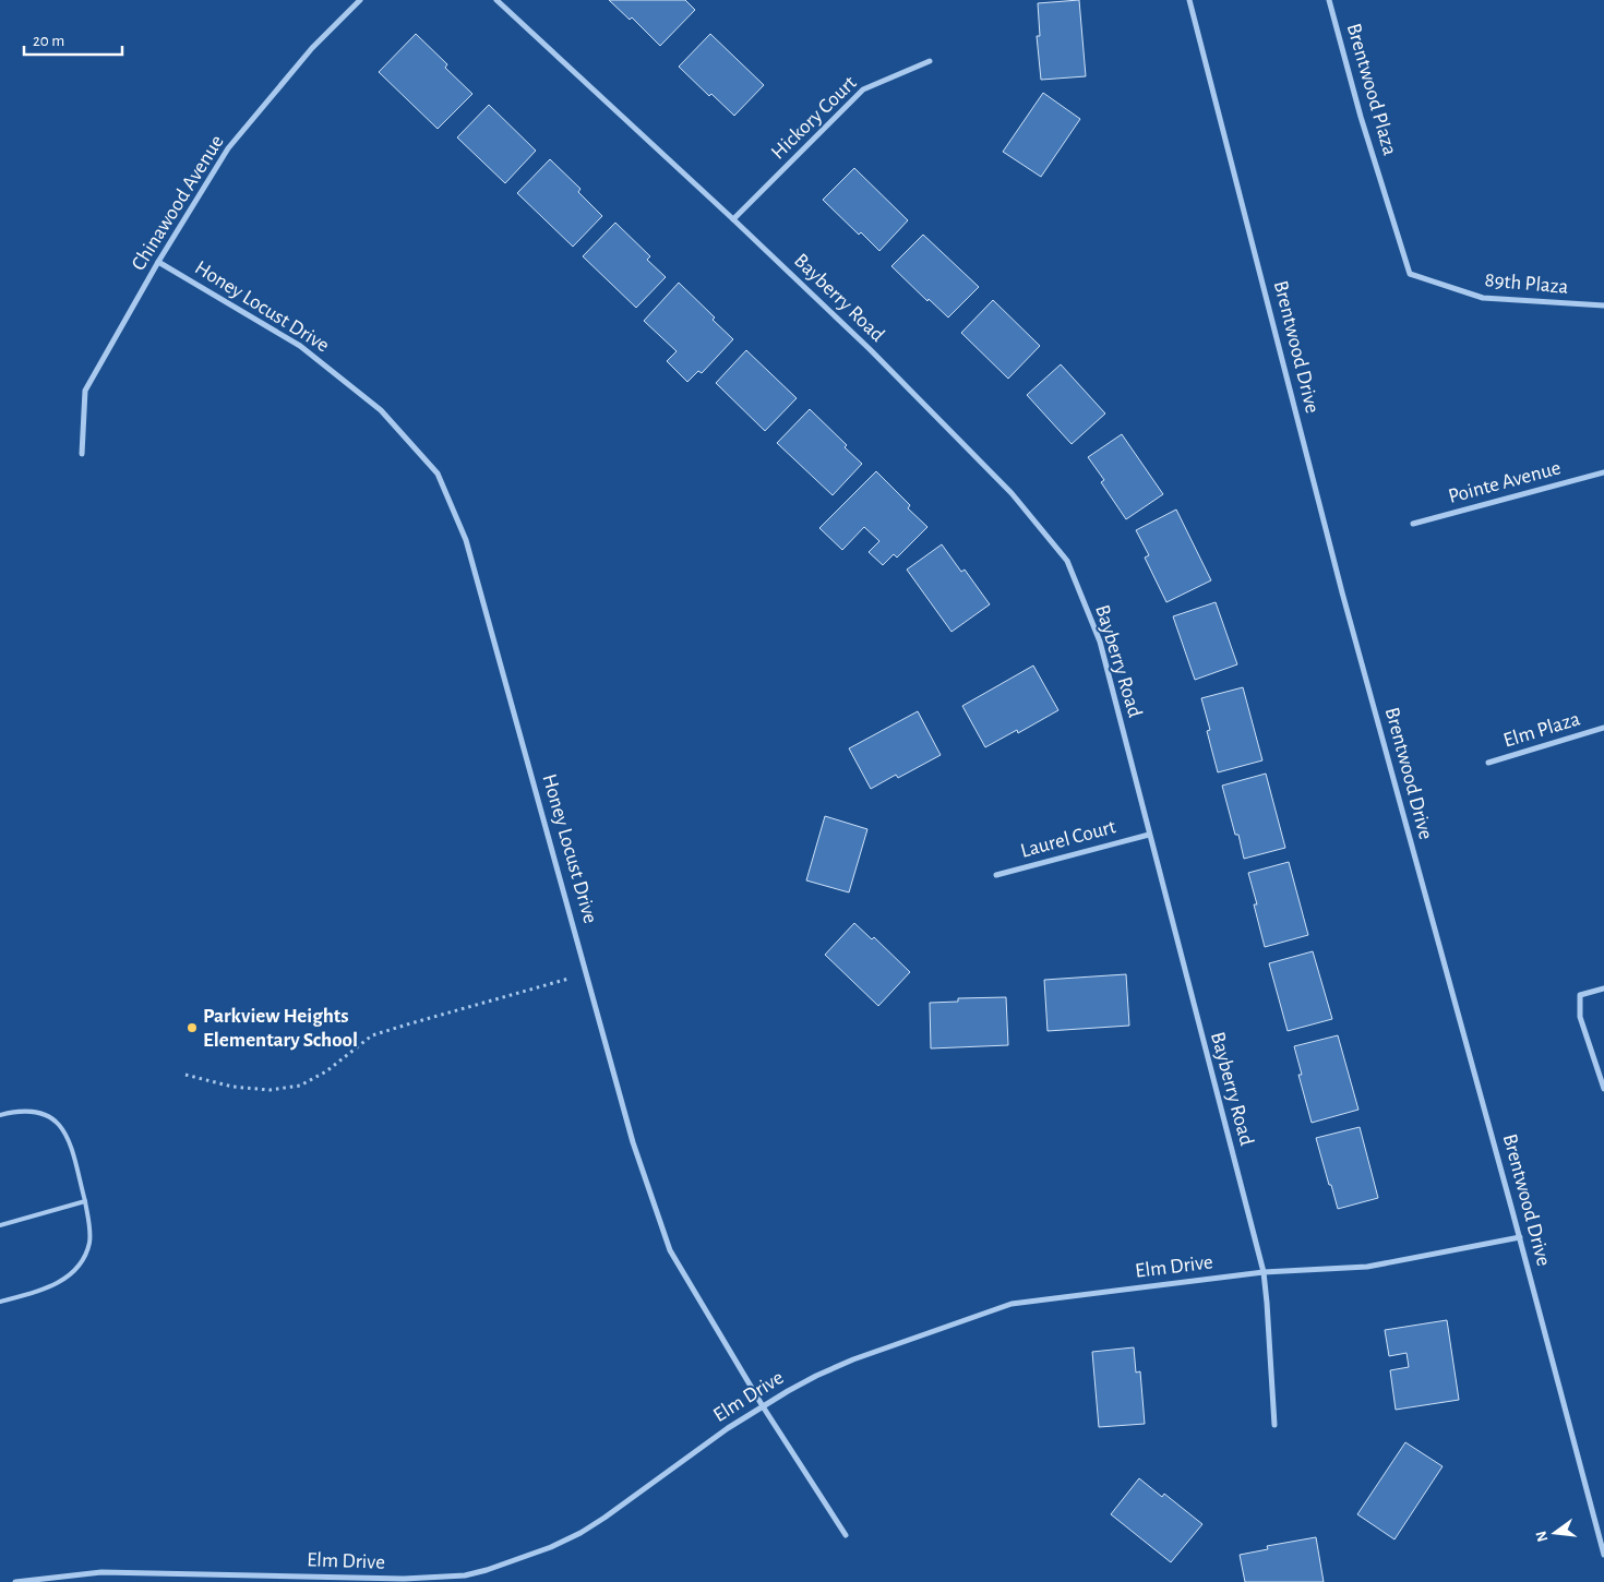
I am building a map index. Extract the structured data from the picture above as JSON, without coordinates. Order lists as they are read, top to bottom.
{
  "streets": {
    "street": [
      "Brentwood Plaza",
      "Hickory Court",
      "Chinawood Avenue",
      "89th Plaza",
      "Bayberry Road",
      "Honey Locust Drive",
      "Brentwood Drive",
      "Pointe Avenue",
      "Elm Plaza",
      "Laurel Court",
      "Elm Drive"
    ]
  },
  "crossings": [
    ["Brentwood Plaza", "89th Plaza"],
    ["Hickory Court", "Bayberry Road"],
    ["Chinawood Avenue", "Honey Locust Drive"],
    ["Bayberry Road", "Laurel Court"],
    ["Bayberry Road", "Elm Drive"],
    ["Honey Locust Drive", "Elm Drive"],
    ["Brentwood Drive", "Elm Drive"]
  ],
  "places": ["Parkview Heights Elementary School"],
  "scale_bar": "20 m",
  "north": "left"
}
